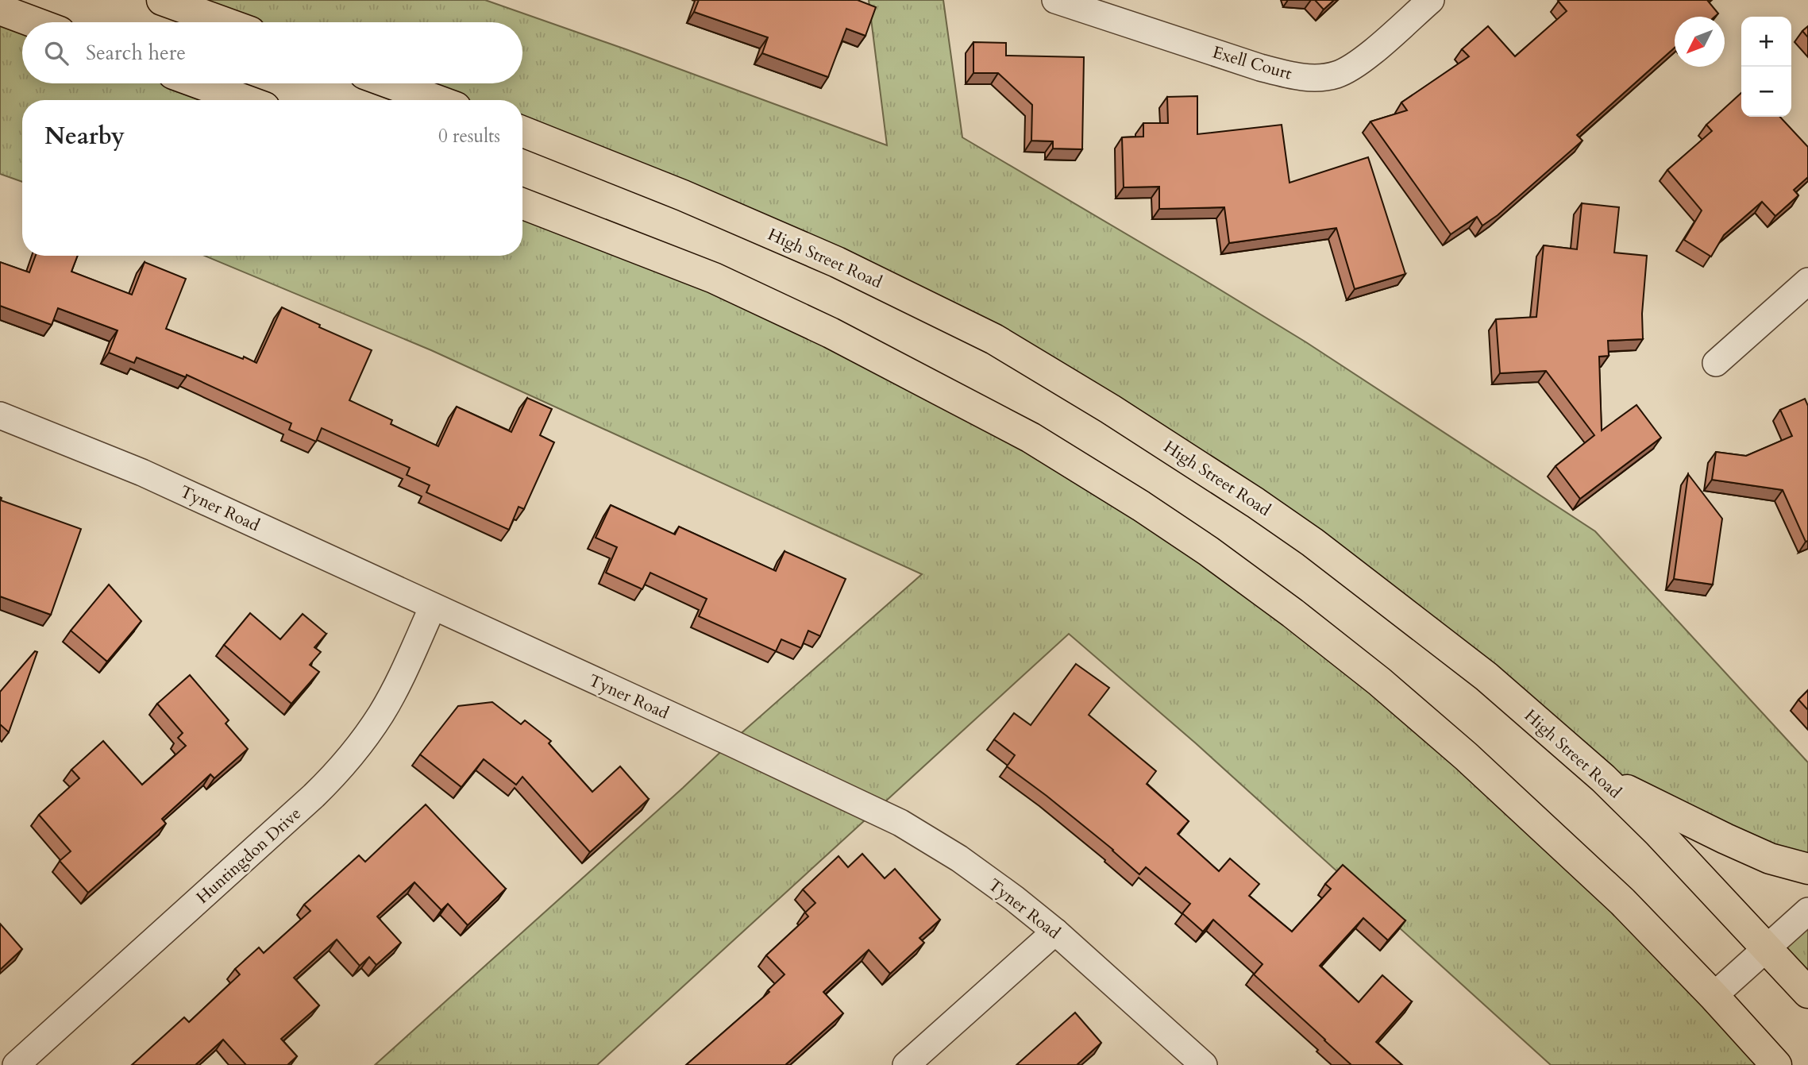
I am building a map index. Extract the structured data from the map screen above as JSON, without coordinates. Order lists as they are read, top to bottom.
{
  "streets": {
    "main road": ["High Street Road"],
    "street": ["Exell Court", "Tyner Road", "Huntingdon Drive"]
  },
  "crossings": [
    ["Tyner Road", "Huntingdon Drive"]
  ],
  "north": "bottom left",
  "page": {
    "map_buttons": ["+", "−"],
    "search": "Search here",
    "heading": ["Nearby", "0 results"]
  }
}
